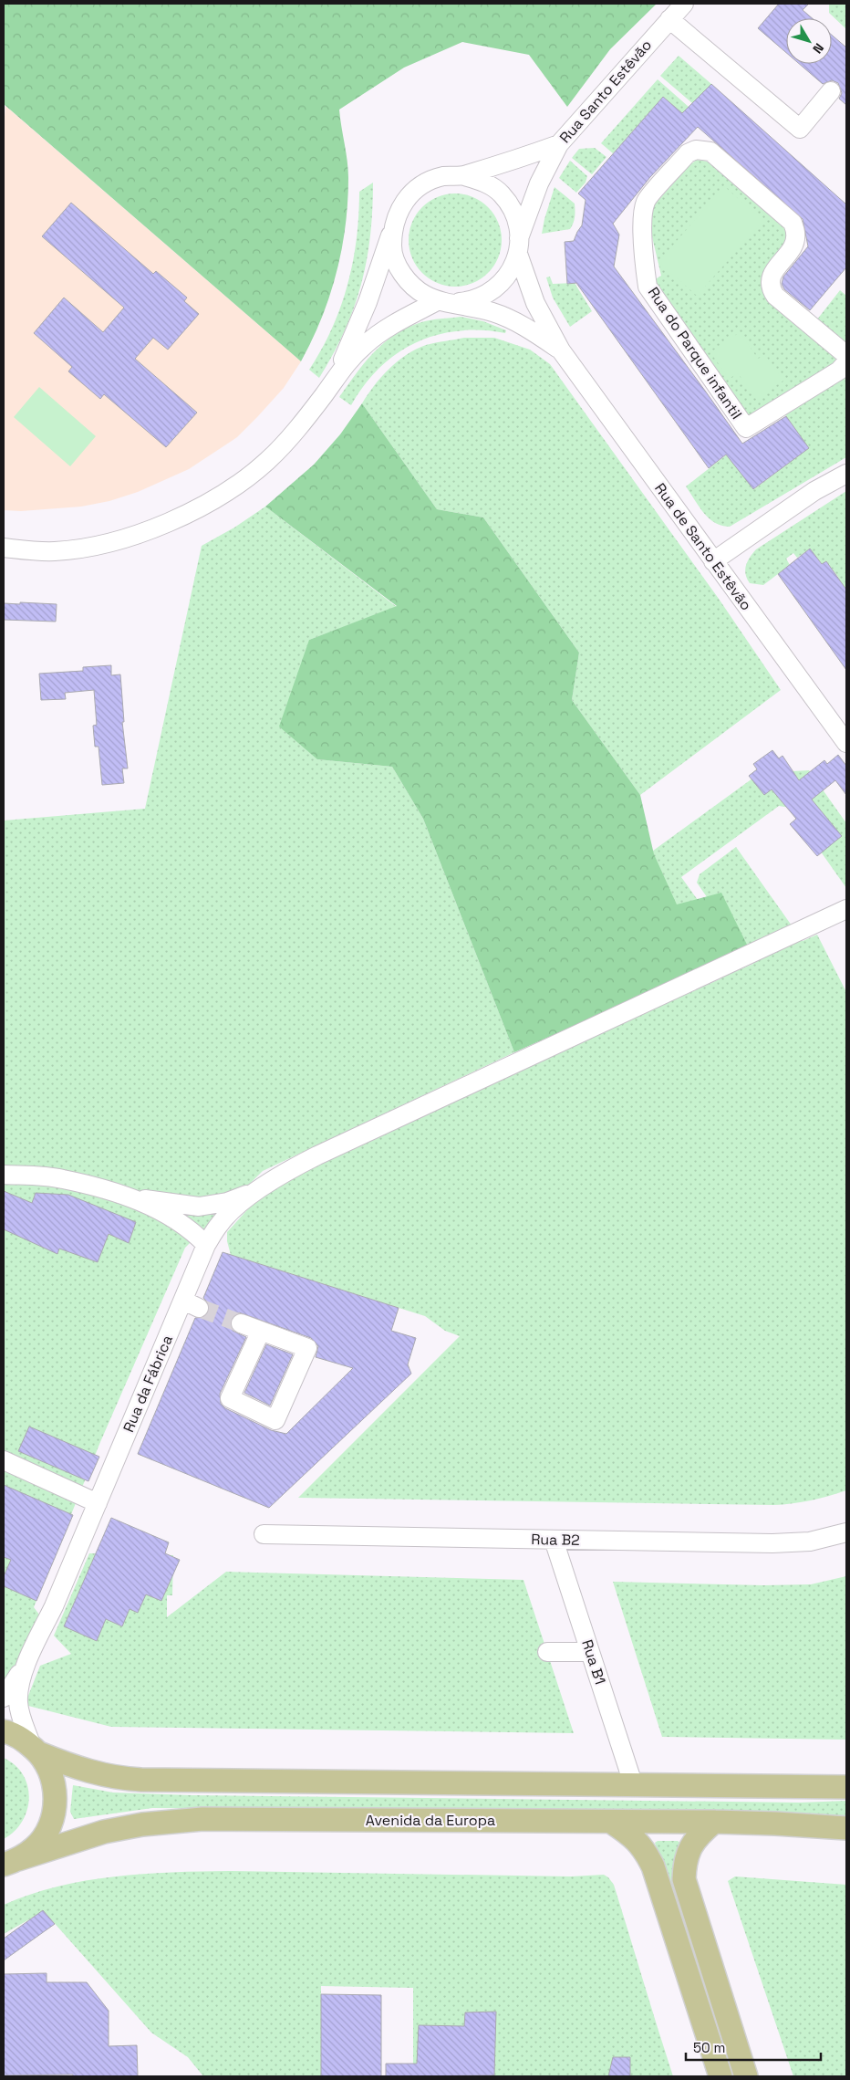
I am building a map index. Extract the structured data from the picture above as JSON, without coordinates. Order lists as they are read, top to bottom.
{
  "streets": {
    "main road": ["Avenida da Europa"],
    "street": [
      "Rua Santo Estêvão",
      "Rua do Parque infantil",
      "Rua de Santo Estêvão",
      "Rua da Fábrica",
      "Rua B2",
      "Rua B1"
    ]
  },
  "crossings": [
    ["Rua B2", "Rua B1"]
  ],
  "scale_bar": "50 m",
  "north": "bottom right"
}
